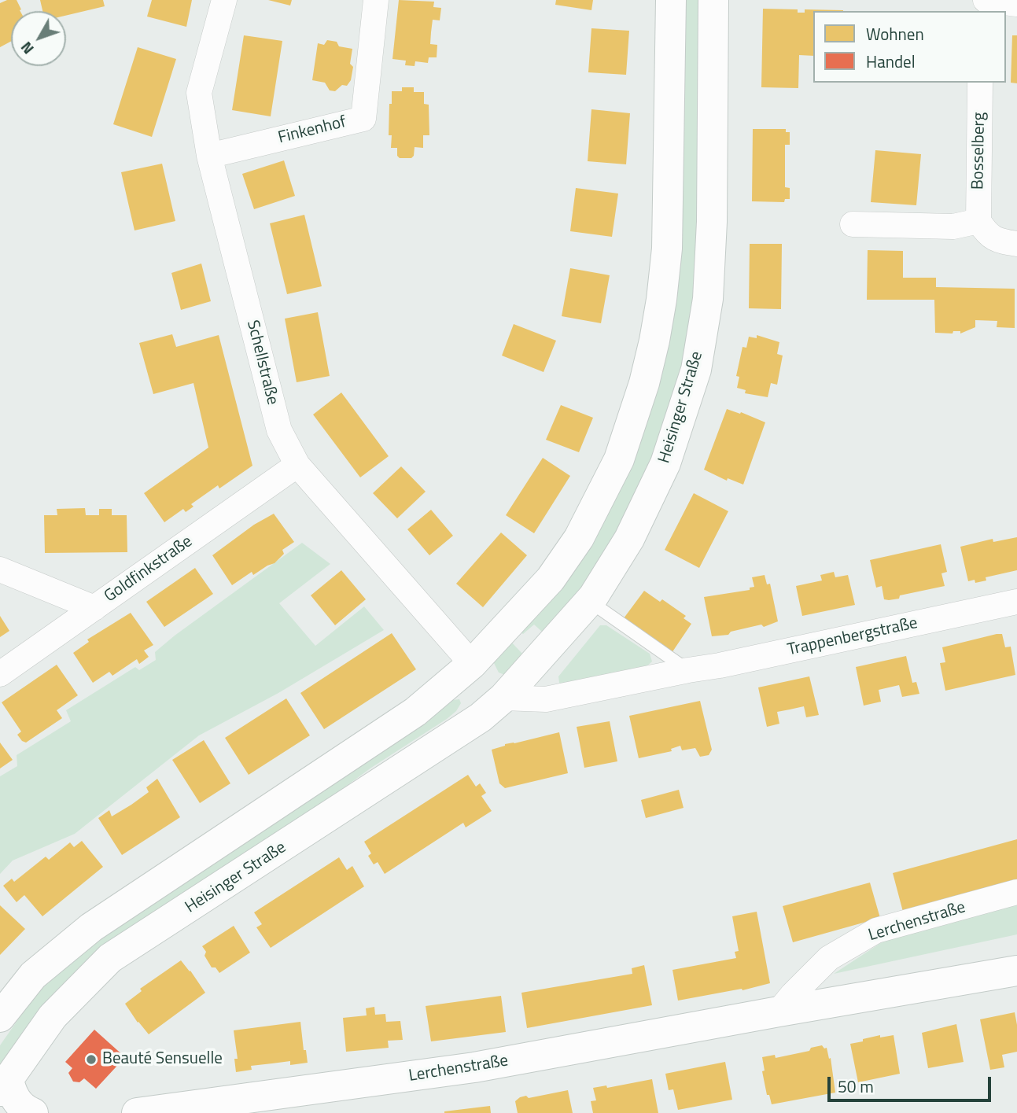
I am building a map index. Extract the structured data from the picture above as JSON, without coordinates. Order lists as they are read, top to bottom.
{
  "streets": {
    "main road": ["Heisinger Straße", "Lerchenstraße"],
    "street": [
      "Finkenhof",
      "Bosselberg",
      "Schellstraße",
      "Goldfinkstraße",
      "Trappenbergstraße"
    ]
  },
  "crossings": [
    ["Finkenhof", "Schellstraße"],
    ["Schellstraße", "Goldfinkstraße"],
    ["Heisinger Straße", "Trappenbergstraße"]
  ],
  "places": ["Beauté Sensuelle"],
  "legend": ["Wohnen", "Handel"],
  "scale_bar": "50 m",
  "north": "bottom left"
}
